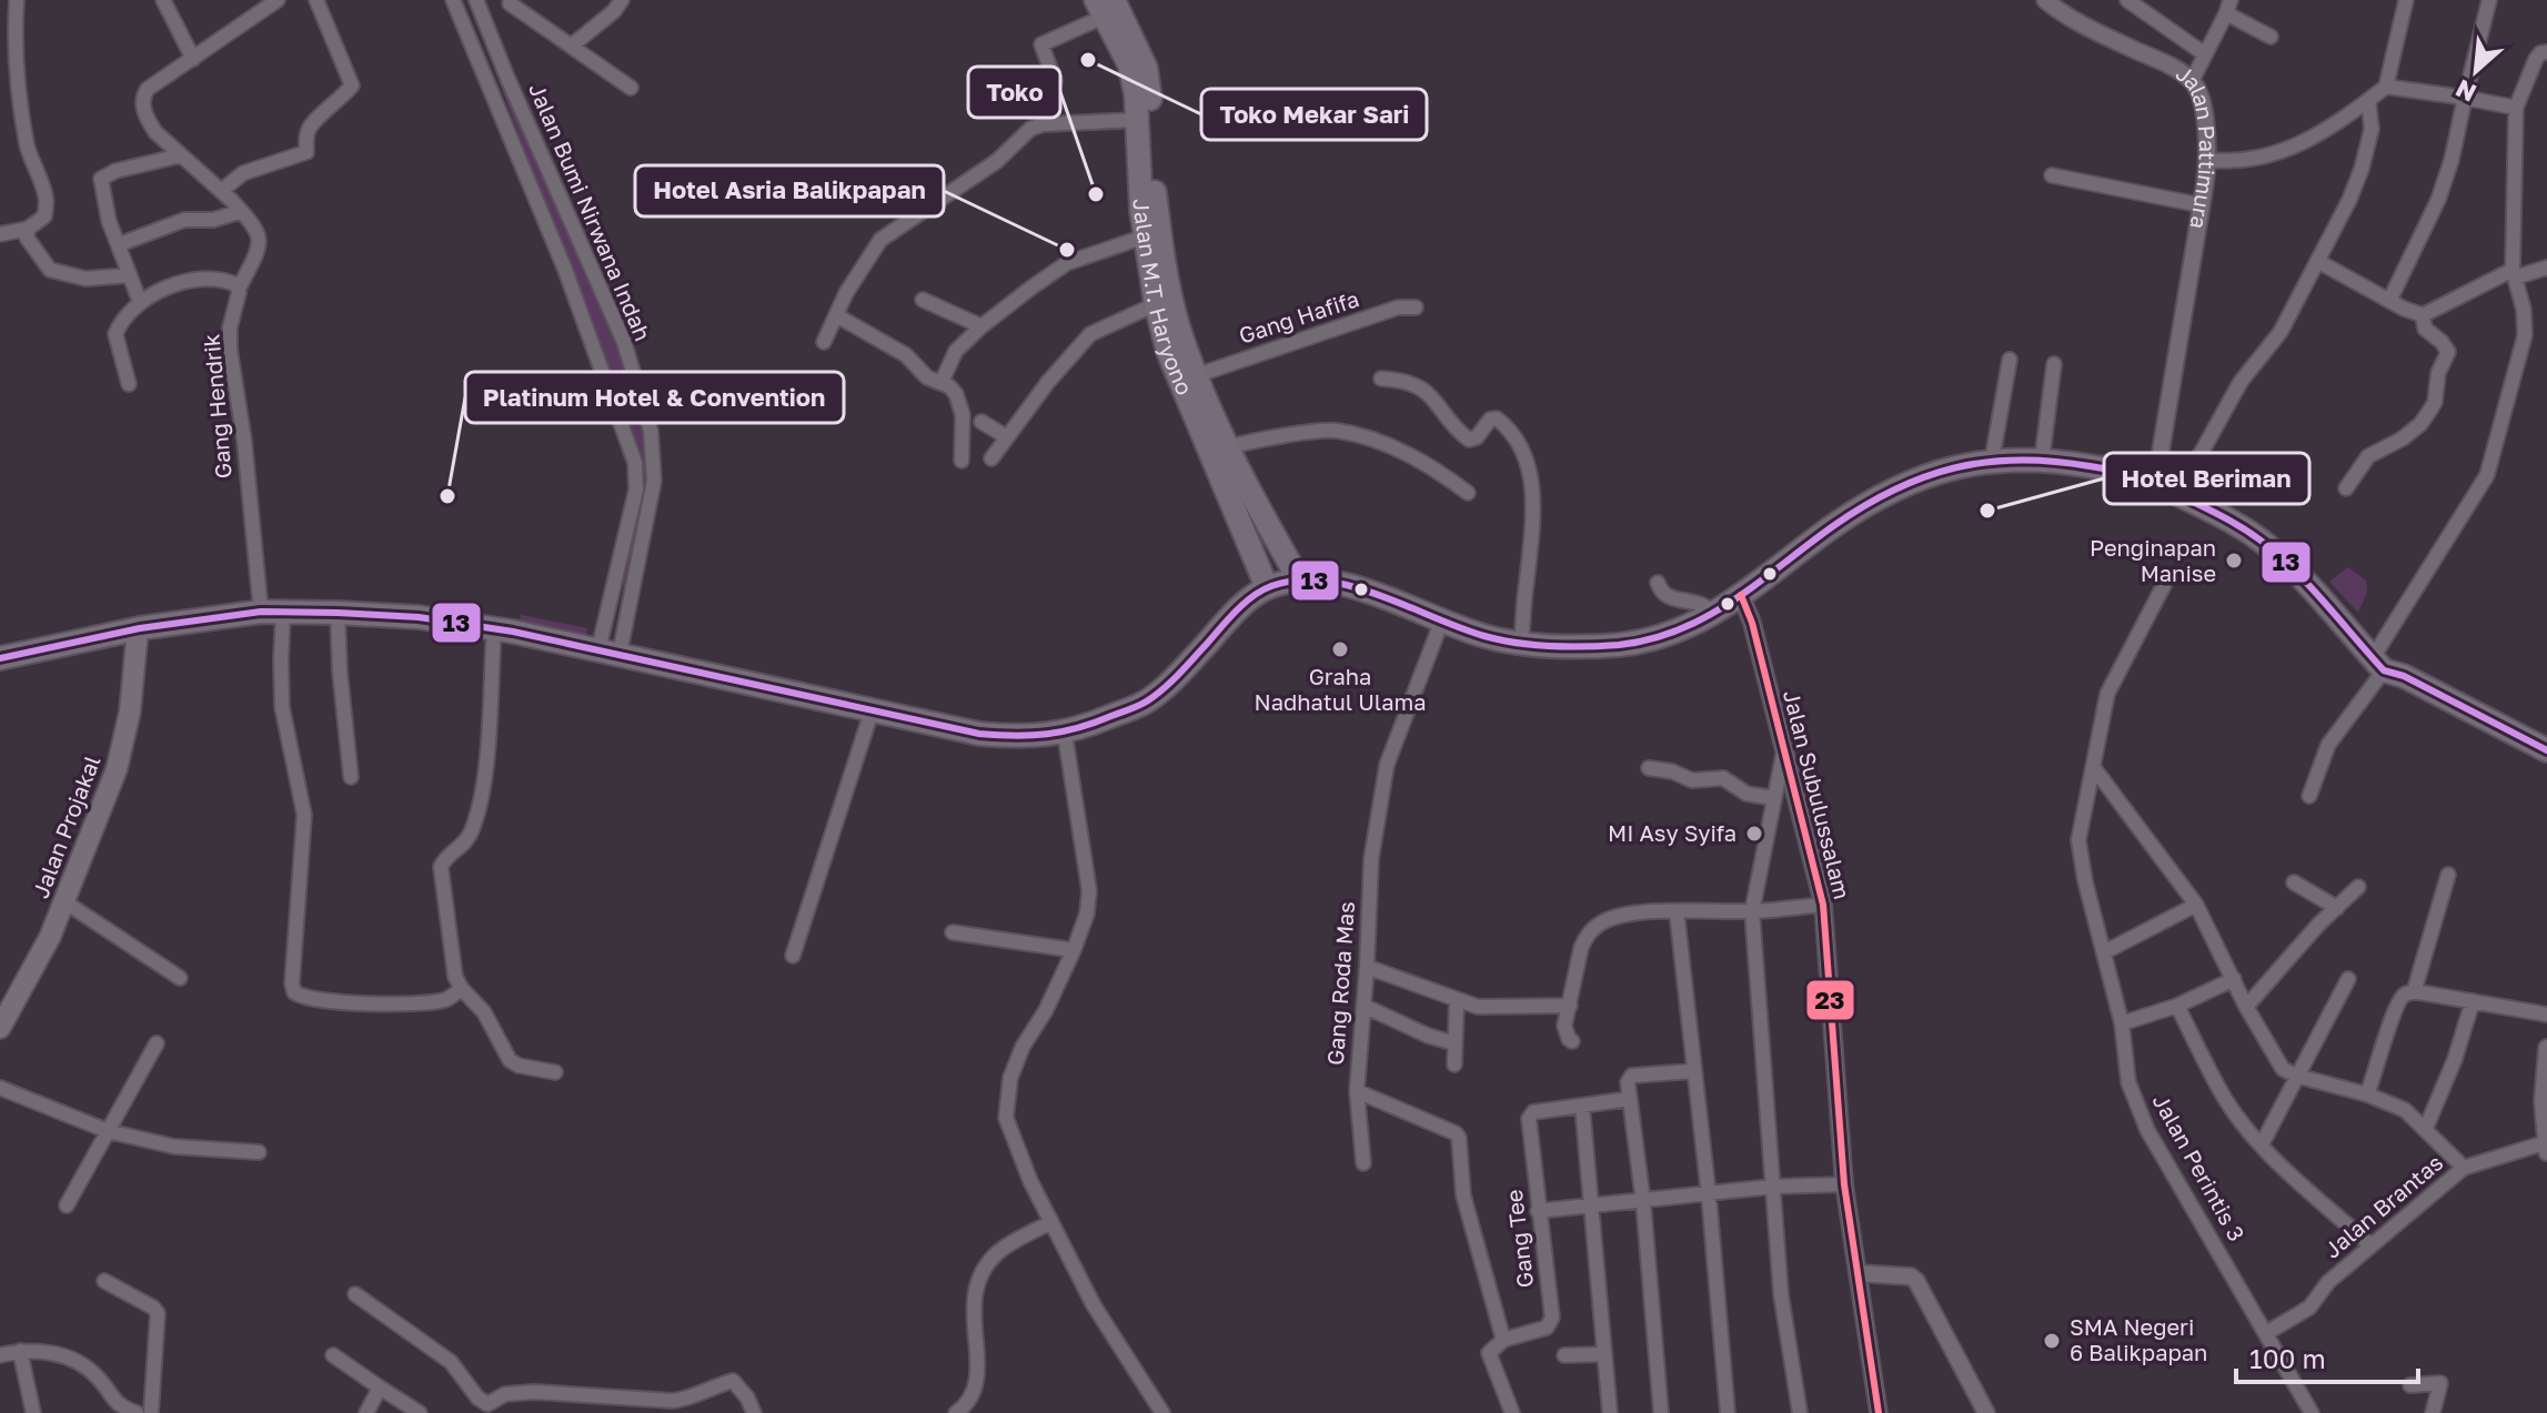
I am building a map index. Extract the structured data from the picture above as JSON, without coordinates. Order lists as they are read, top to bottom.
{
  "streets": {
    "highway": ["Jalan M.T. Haryono"],
    "main road": ["Jalan Projakal"],
    "street": [
      "Jalan Pattimura",
      "Jalan Bumi Nirwana Indah",
      "Gang Hafifa",
      "Gang Hendrik",
      "Jalan Subulussalam",
      "Gang Roda Mas",
      "Jalan Perintis 3",
      "Jalan Brantas",
      "Gang Tee"
    ]
  },
  "crossings": [
    ["Jalan M.T. Haryono", "Gang Hafifa"],
    ["Gang Roda Mas", "Gang Tee"],
    ["Jalan Perintis 3", "Jalan Brantas"]
  ],
  "places": [
    "Toko Mekar Sari",
    "Toko",
    "Hotel Asria Balikpapan",
    "Platinum Hotel & Convention",
    "Hotel Beriman",
    "Penginapan Manise",
    "Graha Nadhatul Ulama",
    "MI Asy Syifa",
    "SMA Negeri 6 Balikpapan"
  ],
  "lines": ["transit line 13", "transit line 23"],
  "scale_bar": "100 m",
  "north": "bottom left"
}
